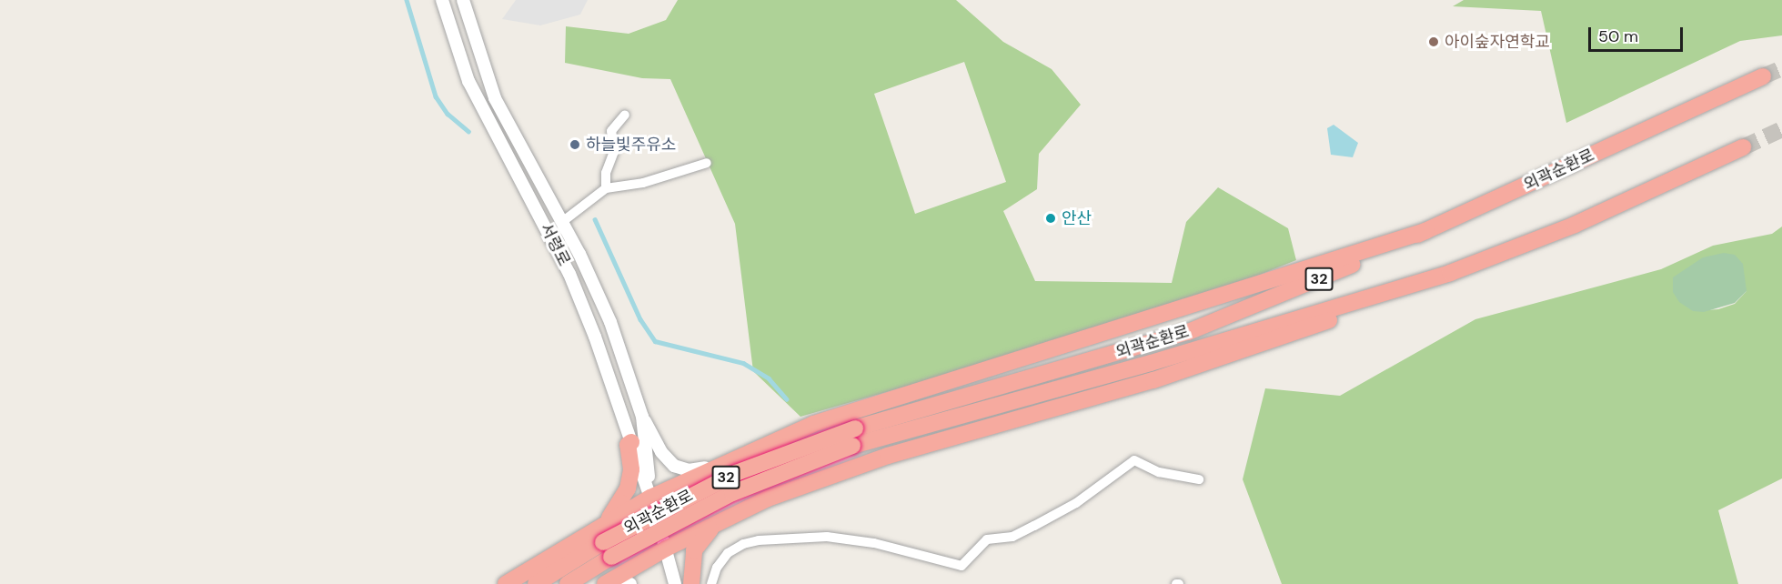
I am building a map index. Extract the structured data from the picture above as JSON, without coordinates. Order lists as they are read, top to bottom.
{
  "streets": {
    "highway": ["외곽순환로", "32"],
    "street": ["서령로"]
  },
  "places": ["아이숲자연학교", "하늘빛주유소", "안산"],
  "scale_bar": "50 m"
}
